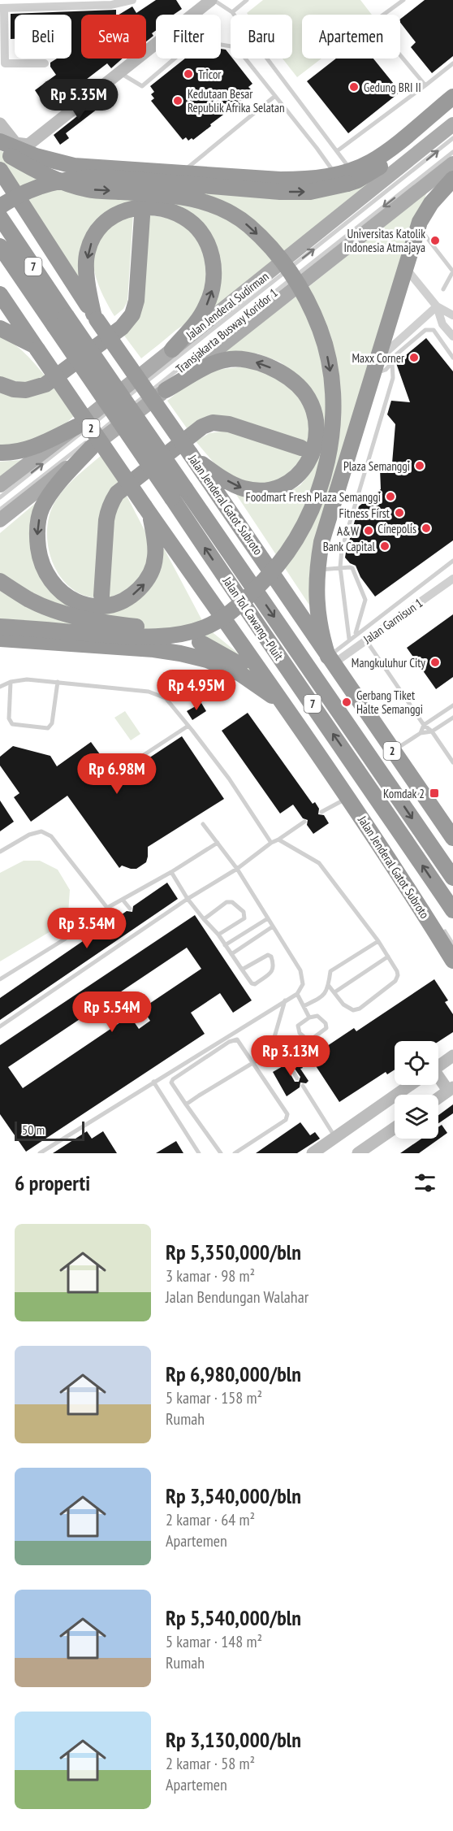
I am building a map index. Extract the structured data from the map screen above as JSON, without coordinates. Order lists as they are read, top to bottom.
{
  "streets": {
    "highway": [
      "7",
      "2",
      "Jalan Jenderal Gatot Subroto",
      "Jalan Tol Cawang–Pluit"
    ],
    "main road": ["Jalan Jenderal Sudirman"],
    "street": ["Jalan Garnisun 1"],
    "lane": ["Transjakarta Busway Koridor 1"]
  },
  "crossings": [
    ["7", "Jalan Tol Cawang–Pluit"],
    ["Jalan Jenderal Gatot Subroto", "Jalan Garnisun 1"]
  ],
  "places": {
    "other": [
      "Tricor",
      "Gedung BRI II",
      "Kedutaan Besar Republik Afrika Selatan",
      "Universitas Katolik Indonesia Atmajaya",
      "Maxx Corner",
      "Plaza Semanggi",
      "Foodmart Fresh Plaza Semanggi",
      "Fitness First",
      "Cinepolis",
      "A&W",
      "Bank Capital",
      "Mangkuluhur City",
      "Gerbang Tiket Halte Semanggi"
    ],
    "transit": ["Komdak 2"]
  },
  "scale_bar": "50 m",
  "page": {
    "chip": [
      "Beli",
      "Sewa",
      "Filter",
      "Baru",
      "Apartemen"
    ],
    "price": [
      "Rp 5.35M",
      "Rp 4.95M",
      "Rp 6.98M",
      "Rp 3.54M",
      "Rp 5.54M",
      "Rp 3.13M"
    ],
    "scale": "50 m",
    "heading": "6 properti",
    "list": [
      {
        "name": "Rp 5,350,000/bln",
        "note": "3 kamar · 98 m² · Jalan Bendungan Walahar"
      },
      {
        "name": "Rp 6,980,000/bln",
        "note": "5 kamar · 158 m² · Rumah"
      },
      {
        "name": "Rp 3,540,000/bln",
        "note": "2 kamar · 64 m² · Apartemen"
      },
      {
        "name": "Rp 5,540,000/bln",
        "note": "5 kamar · 148 m² · Rumah"
      },
      {
        "name": "Rp 3,130,000/bln",
        "note": "2 kamar · 58 m² · Apartemen"
      }
    ]
  }
}
